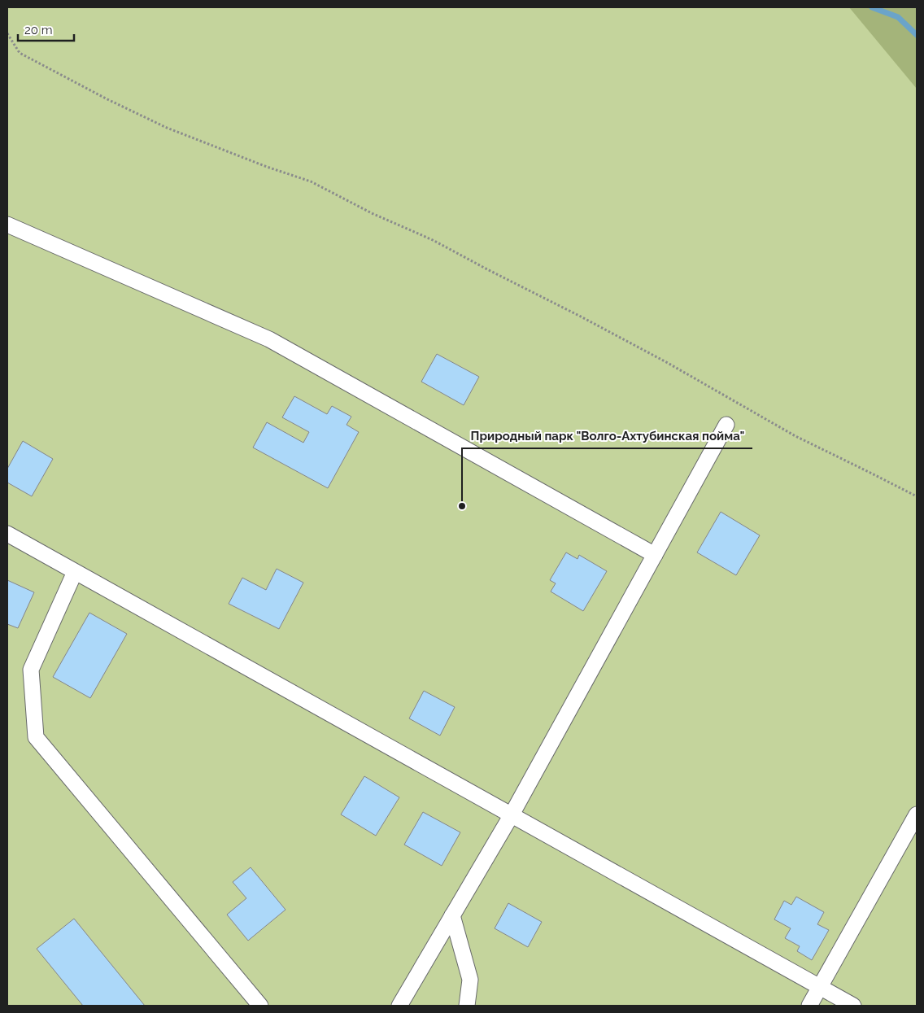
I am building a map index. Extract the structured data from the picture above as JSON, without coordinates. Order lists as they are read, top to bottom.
{
  "places": ["Природный парк \"Волго-Ахтубинская пойма\""],
  "scale_bar": "20 m"
}
